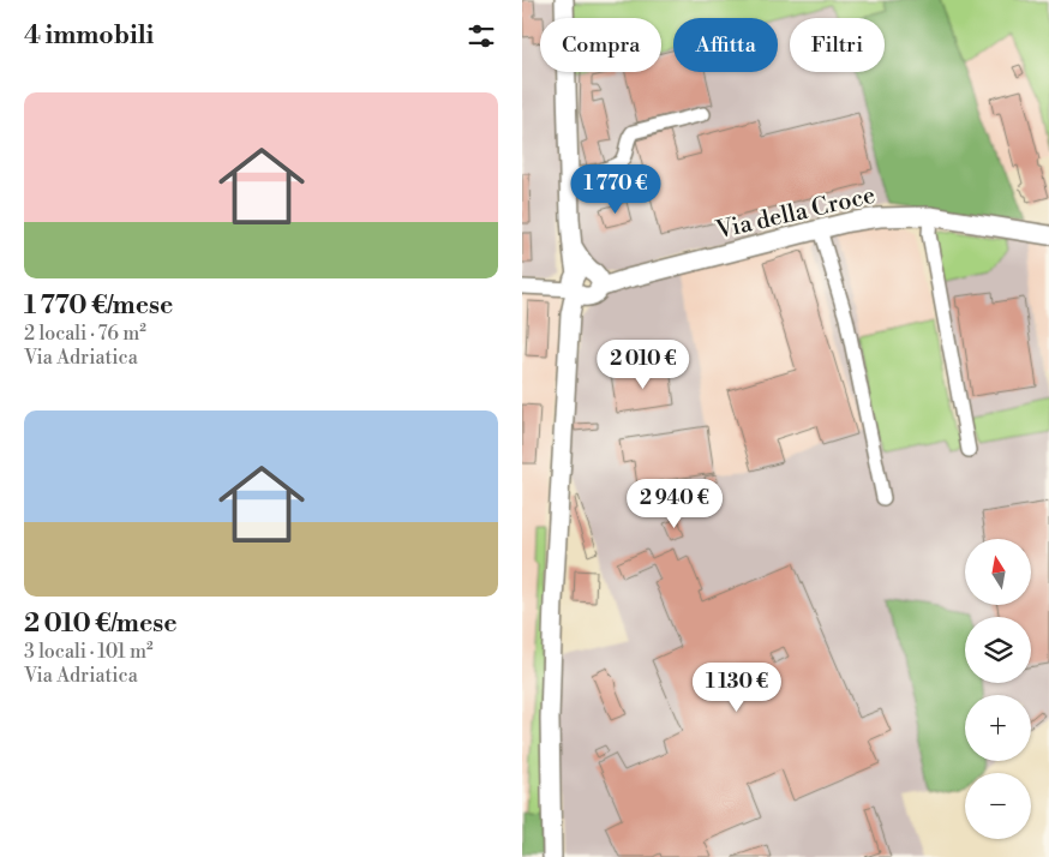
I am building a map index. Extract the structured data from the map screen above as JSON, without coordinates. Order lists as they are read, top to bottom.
{
  "streets": {
    "main road": ["Via della Croce"]
  },
  "north": "top",
  "page": {
    "heading": "4 immobili",
    "chip": ["Compra", "Affitta", "Filtri"],
    "list": [
      {
        "name": "1 770 €/mese",
        "note": "2 locali · 76 m² · Via Adriatica"
      },
      {
        "name": "2 010 €/mese",
        "note": "3 locali · 101 m² · Via Adriatica"
      }
    ],
    "price": [
      "1 770 €",
      "2 010 €",
      "2 940 €",
      "1 130 €"
    ],
    "map_buttons": ["+", "−"]
  }
}
